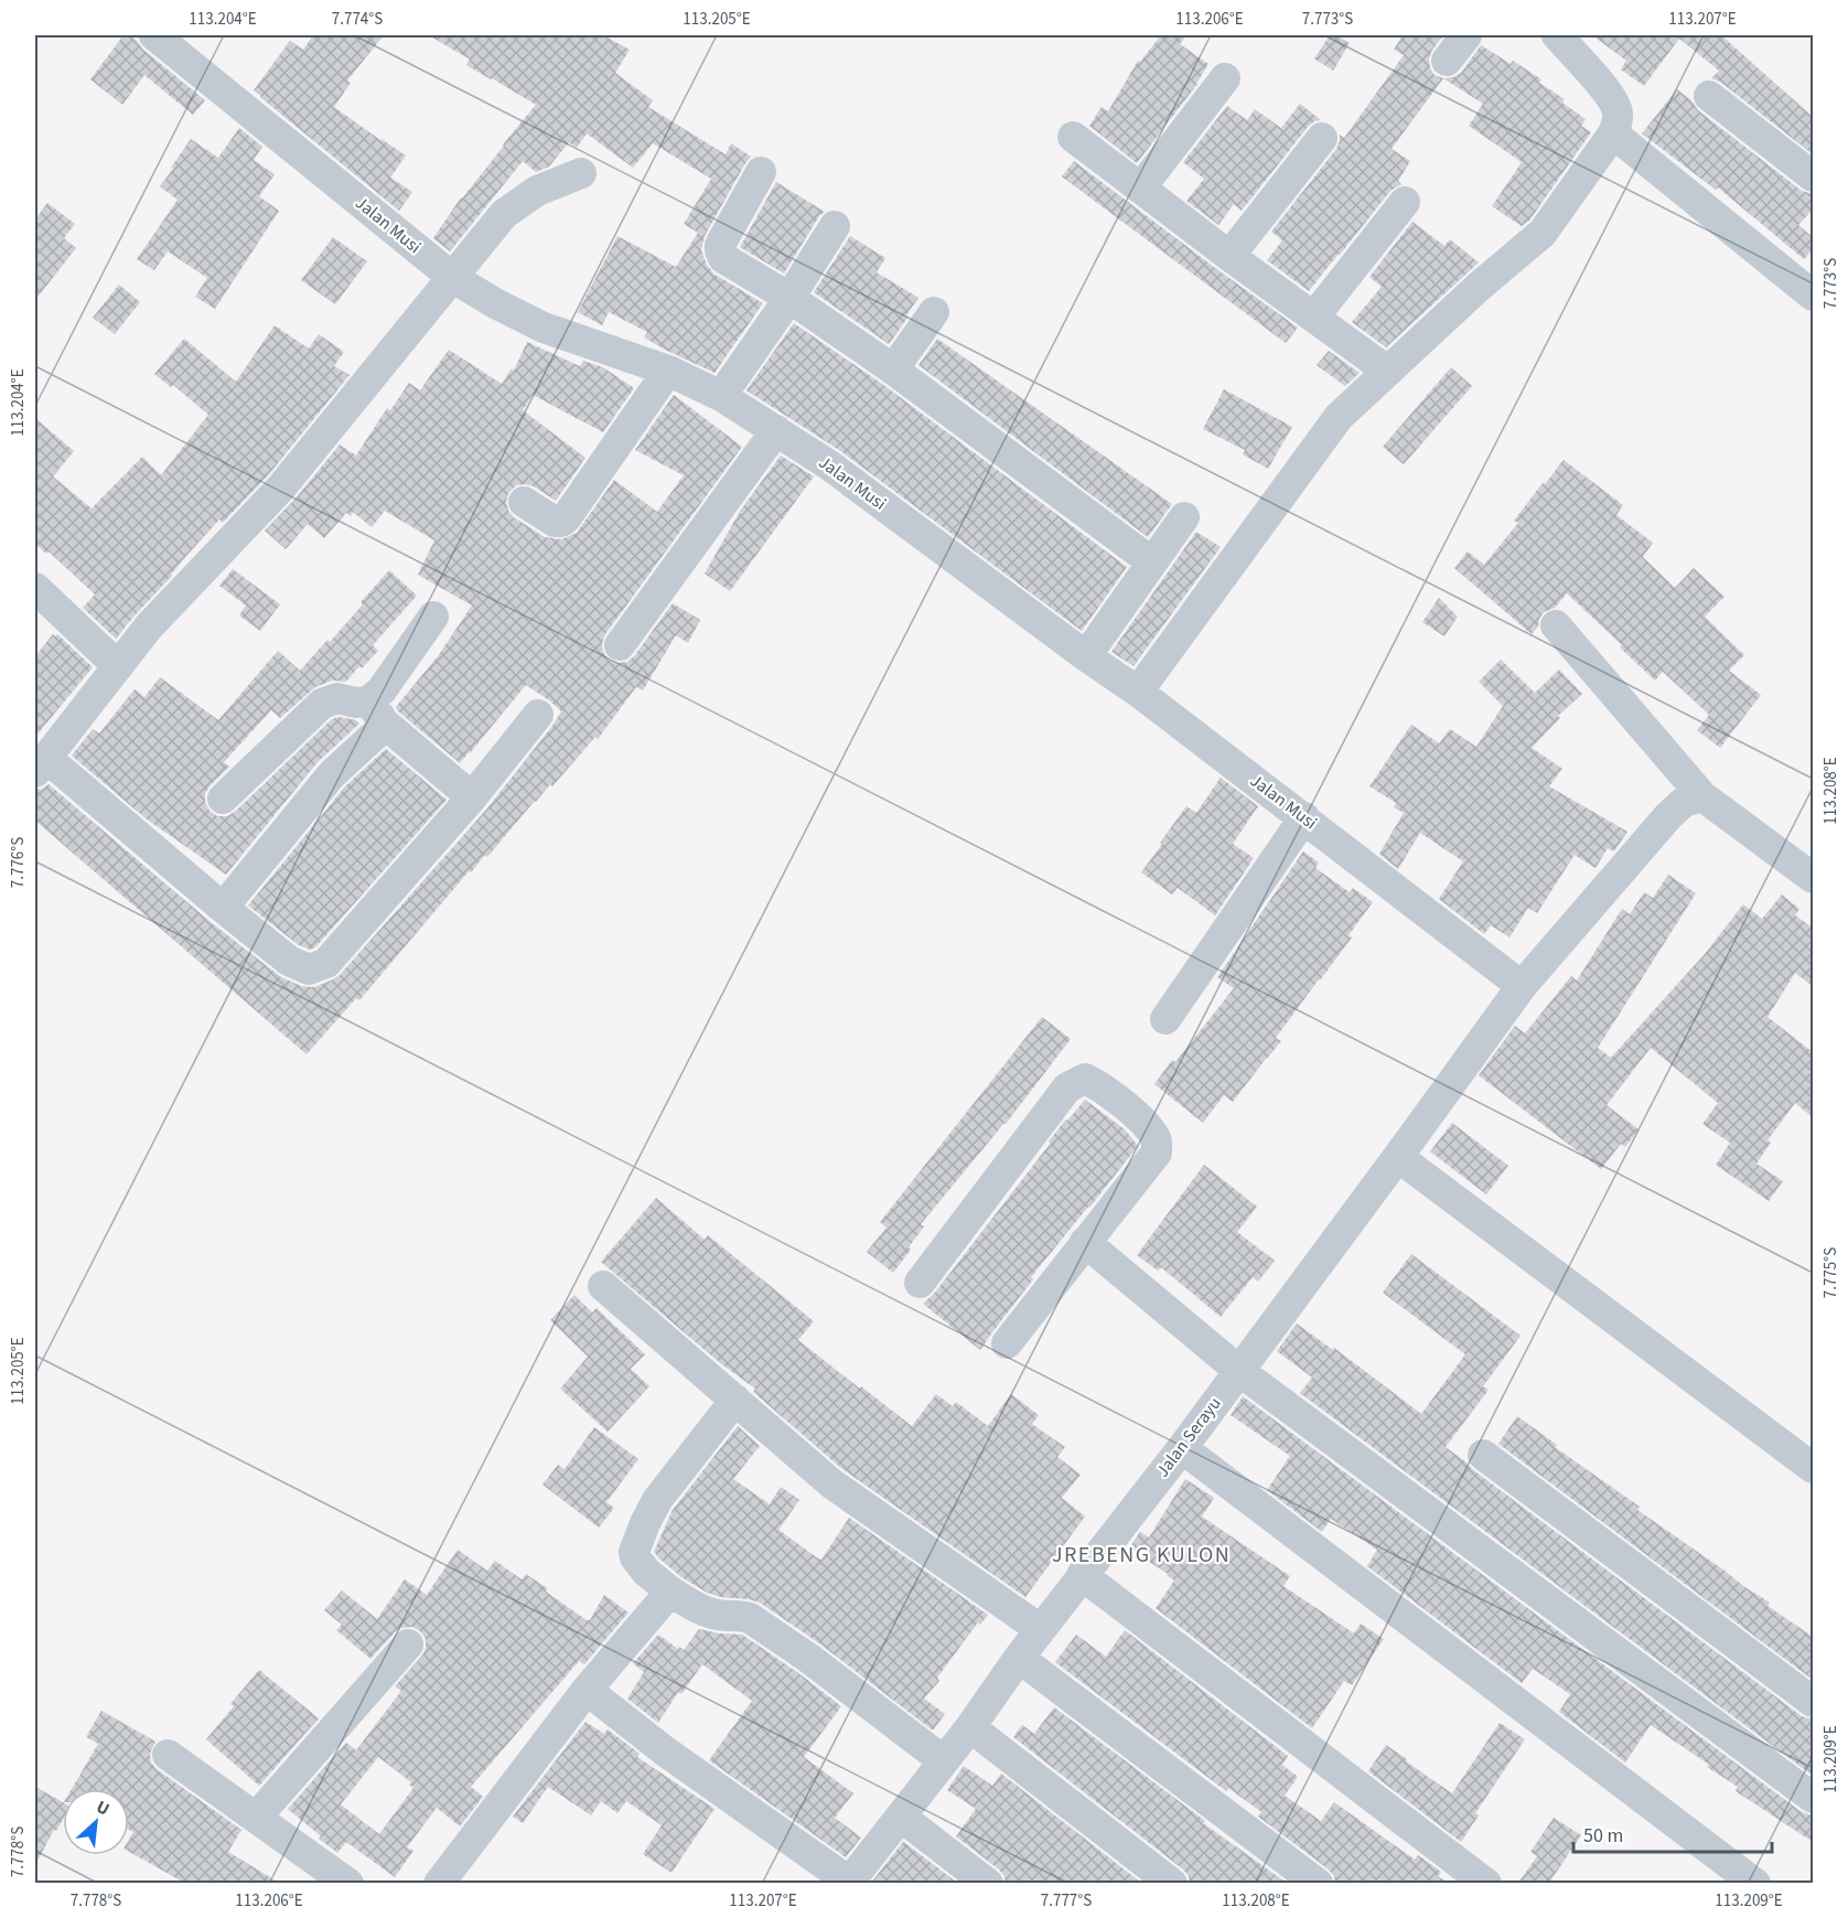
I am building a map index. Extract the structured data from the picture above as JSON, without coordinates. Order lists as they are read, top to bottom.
{
  "streets": {
    "street": ["Jalan Musi", "Jalan Serayu"]
  },
  "crossings": [
    ["Jalan Musi", "Jalan Serayu"]
  ],
  "districts": ["JREBENG KULON"],
  "scale_bar": "50 m",
  "north": "top right",
  "coordinates": [
    "113.204°E",
    "7.774°S",
    "113.205°E",
    "113.206°E",
    "7.773°S",
    "113.207°E",
    "113.208°E",
    "7.776°S",
    "7.775°S",
    "113.209°E",
    "7.778°S",
    "7.777°S"
  ]
}
